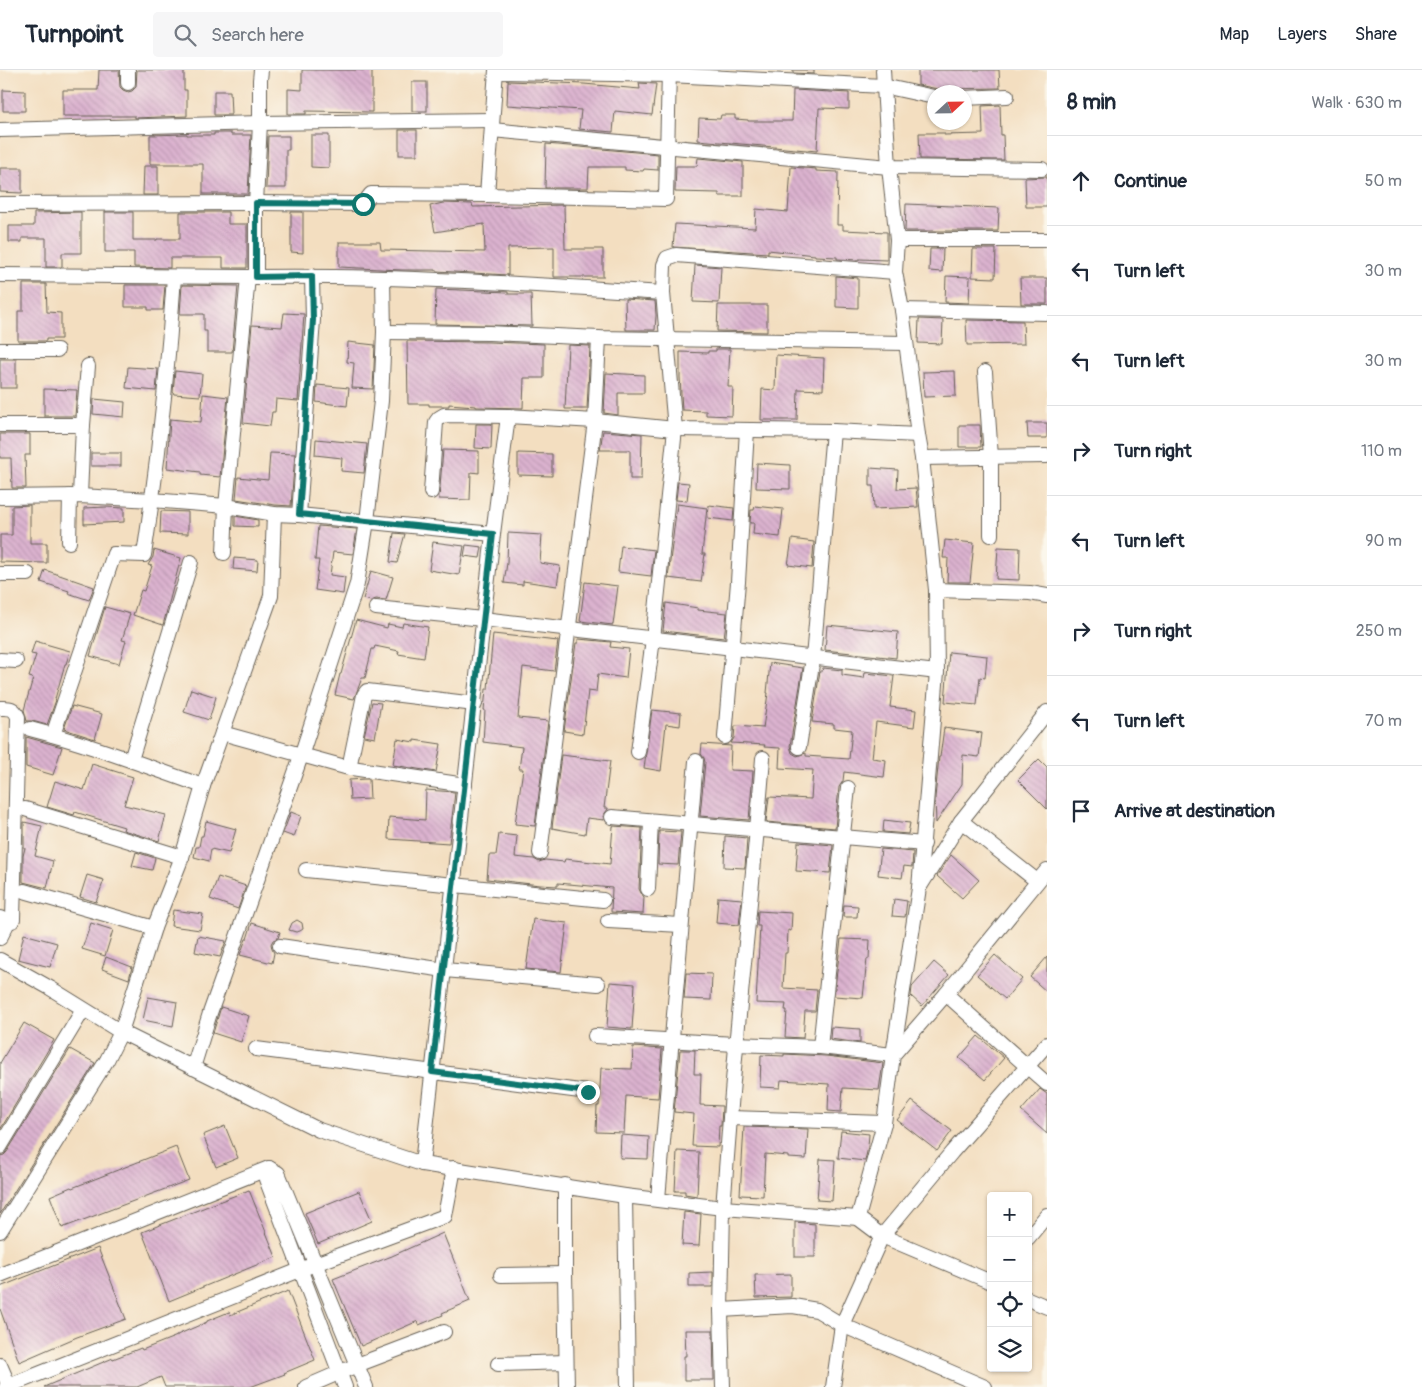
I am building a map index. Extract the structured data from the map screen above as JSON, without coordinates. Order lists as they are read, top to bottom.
{
  "north": "right",
  "page": {
    "header": "Turnpoint",
    "search": "Search here",
    "nav": ["Map", "Layers", "Share"],
    "heading": ["8 min", "Walk · 630 m"],
    "list": [
      ["Continue", "50 m"],
      ["Turn left", "30 m"],
      ["Turn left", "30 m"],
      ["Turn right", "110 m"],
      ["Turn left", "90 m"],
      ["Turn right", "250 m"],
      ["Turn left", "70 m"],
      "Arrive at destination"
    ],
    "map_buttons": ["+", "−"]
  }
}
